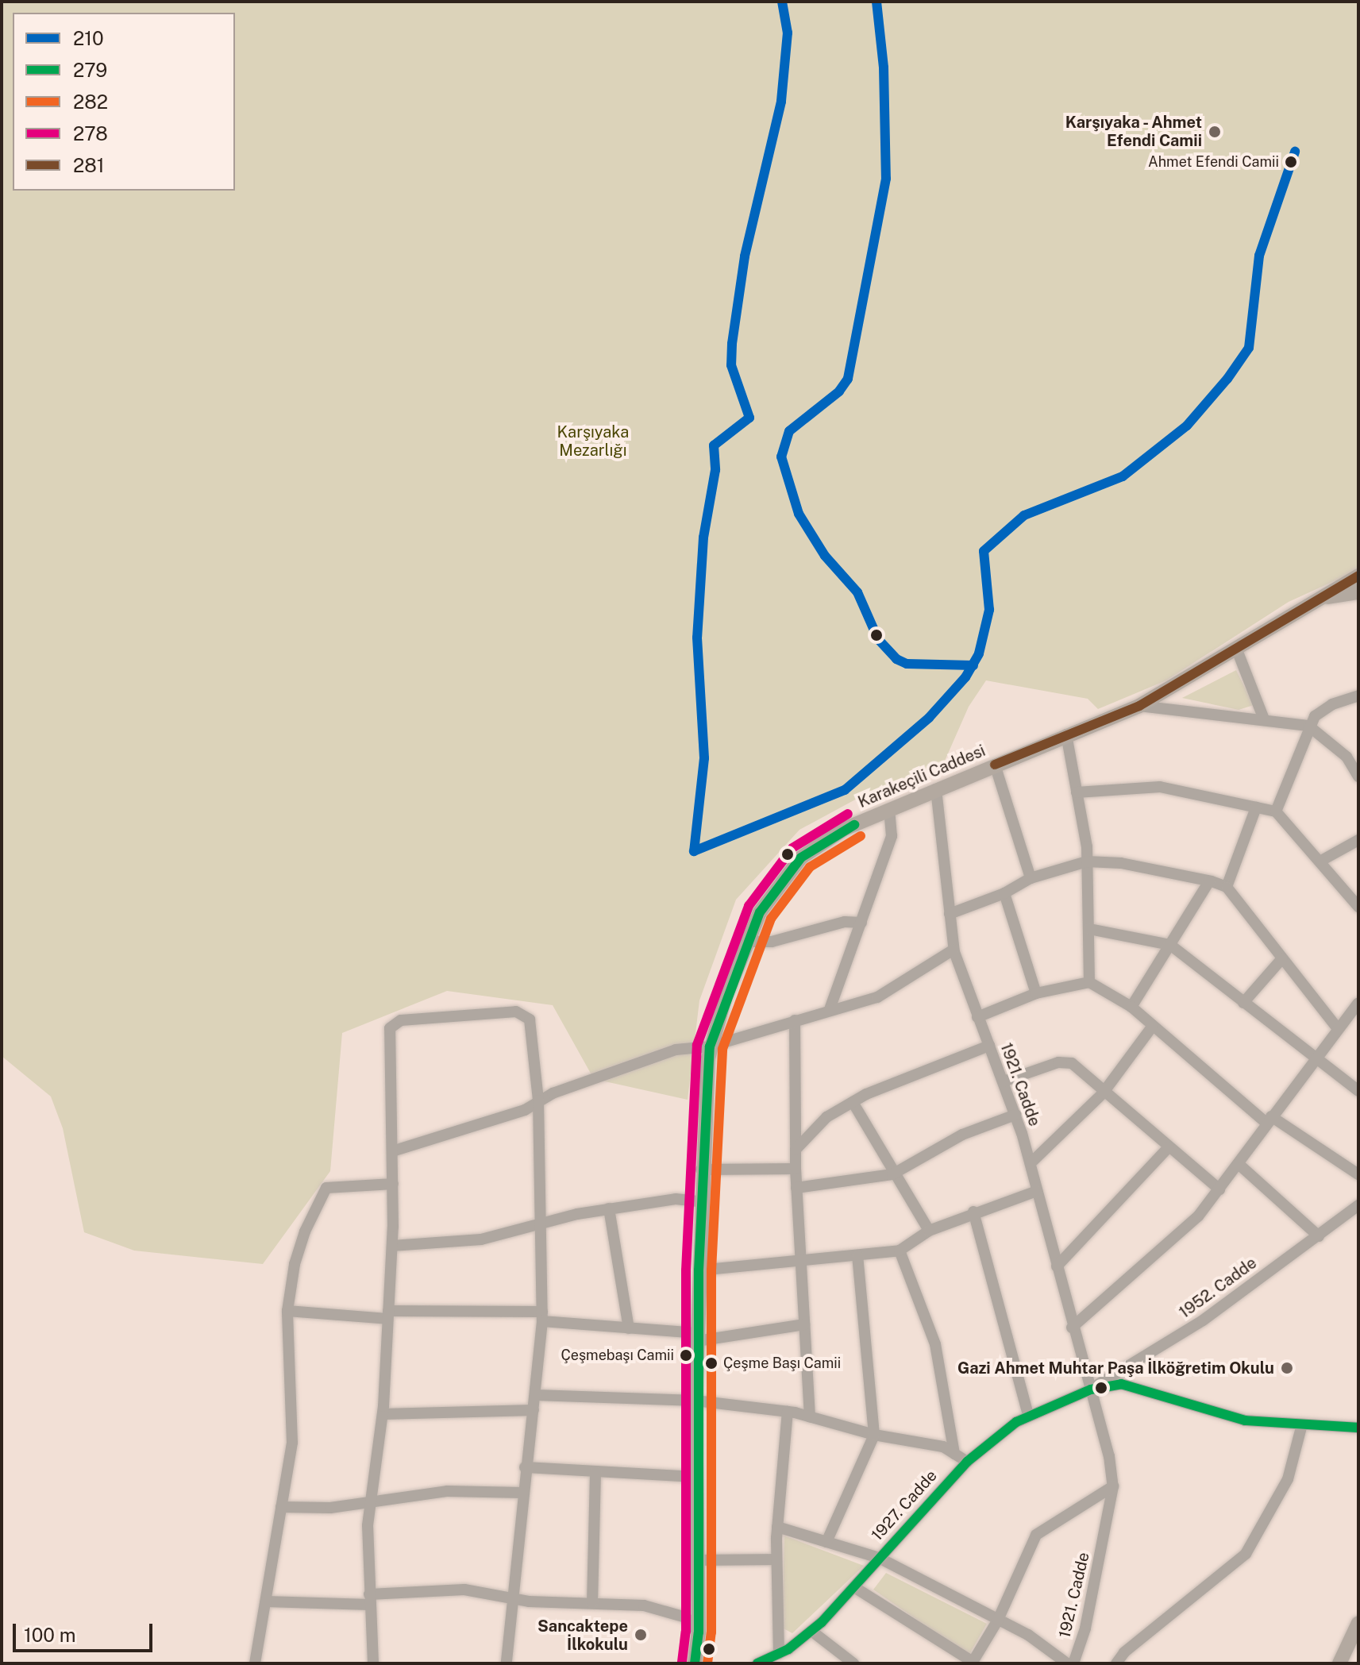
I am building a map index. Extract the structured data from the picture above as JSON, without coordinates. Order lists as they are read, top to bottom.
{
  "streets": {
    "main road": ["Karakeçili Caddesi"],
    "street": ["1921. Cadde", "1952. Cadde", "1927. Cadde"]
  },
  "crossings": [
    ["Karakeçili Caddesi", "1921. Cadde"],
    ["1921. Cadde", "1952. Cadde"],
    ["1921. Cadde", "1927. Cadde"],
    ["1952. Cadde", "1927. Cadde"]
  ],
  "parks": ["Karşıyaka Mezarlığı"],
  "places": [
    "Karşıyaka - Ahmet Efendi Camii",
    "Ahmet Efendi Camii",
    "Çeşmebaşı Camii",
    "Çeşme Başı Camii",
    "Gazi Ahmet Muhtar Paşa İlköğretim Okulu",
    "Sancaktepe İlkokulu"
  ],
  "lines": [
    "transit line 210",
    "transit line 281",
    "transit line 278",
    "transit line 279",
    "transit line 282"
  ],
  "legend": [
    "210",
    "279",
    "282",
    "278",
    "281"
  ],
  "scale_bar": "100 m"
}
